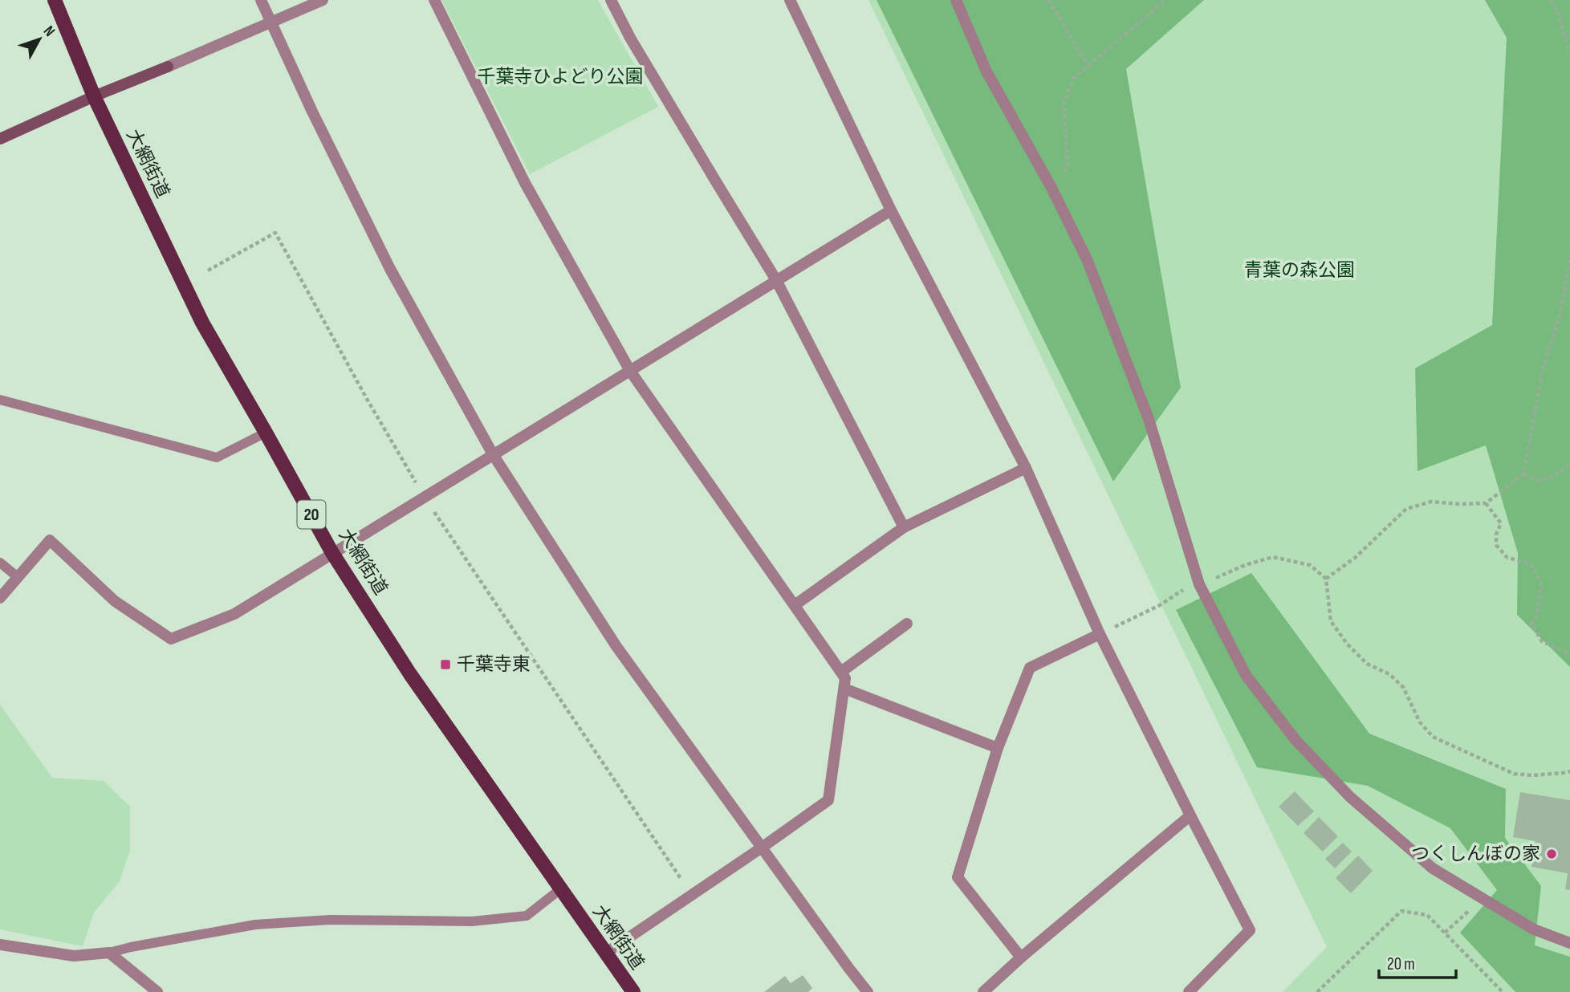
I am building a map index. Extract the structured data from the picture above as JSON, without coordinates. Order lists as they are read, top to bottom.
{
  "streets": {
    "main road": ["大網街道", "20"]
  },
  "parks": ["千葉寺ひよどり公園", "青葉の森公園"],
  "places": {
    "transit": ["千葉寺東"],
    "other": ["つくしんぼの家"]
  },
  "scale_bar": "20 m",
  "north": "top right"
}
